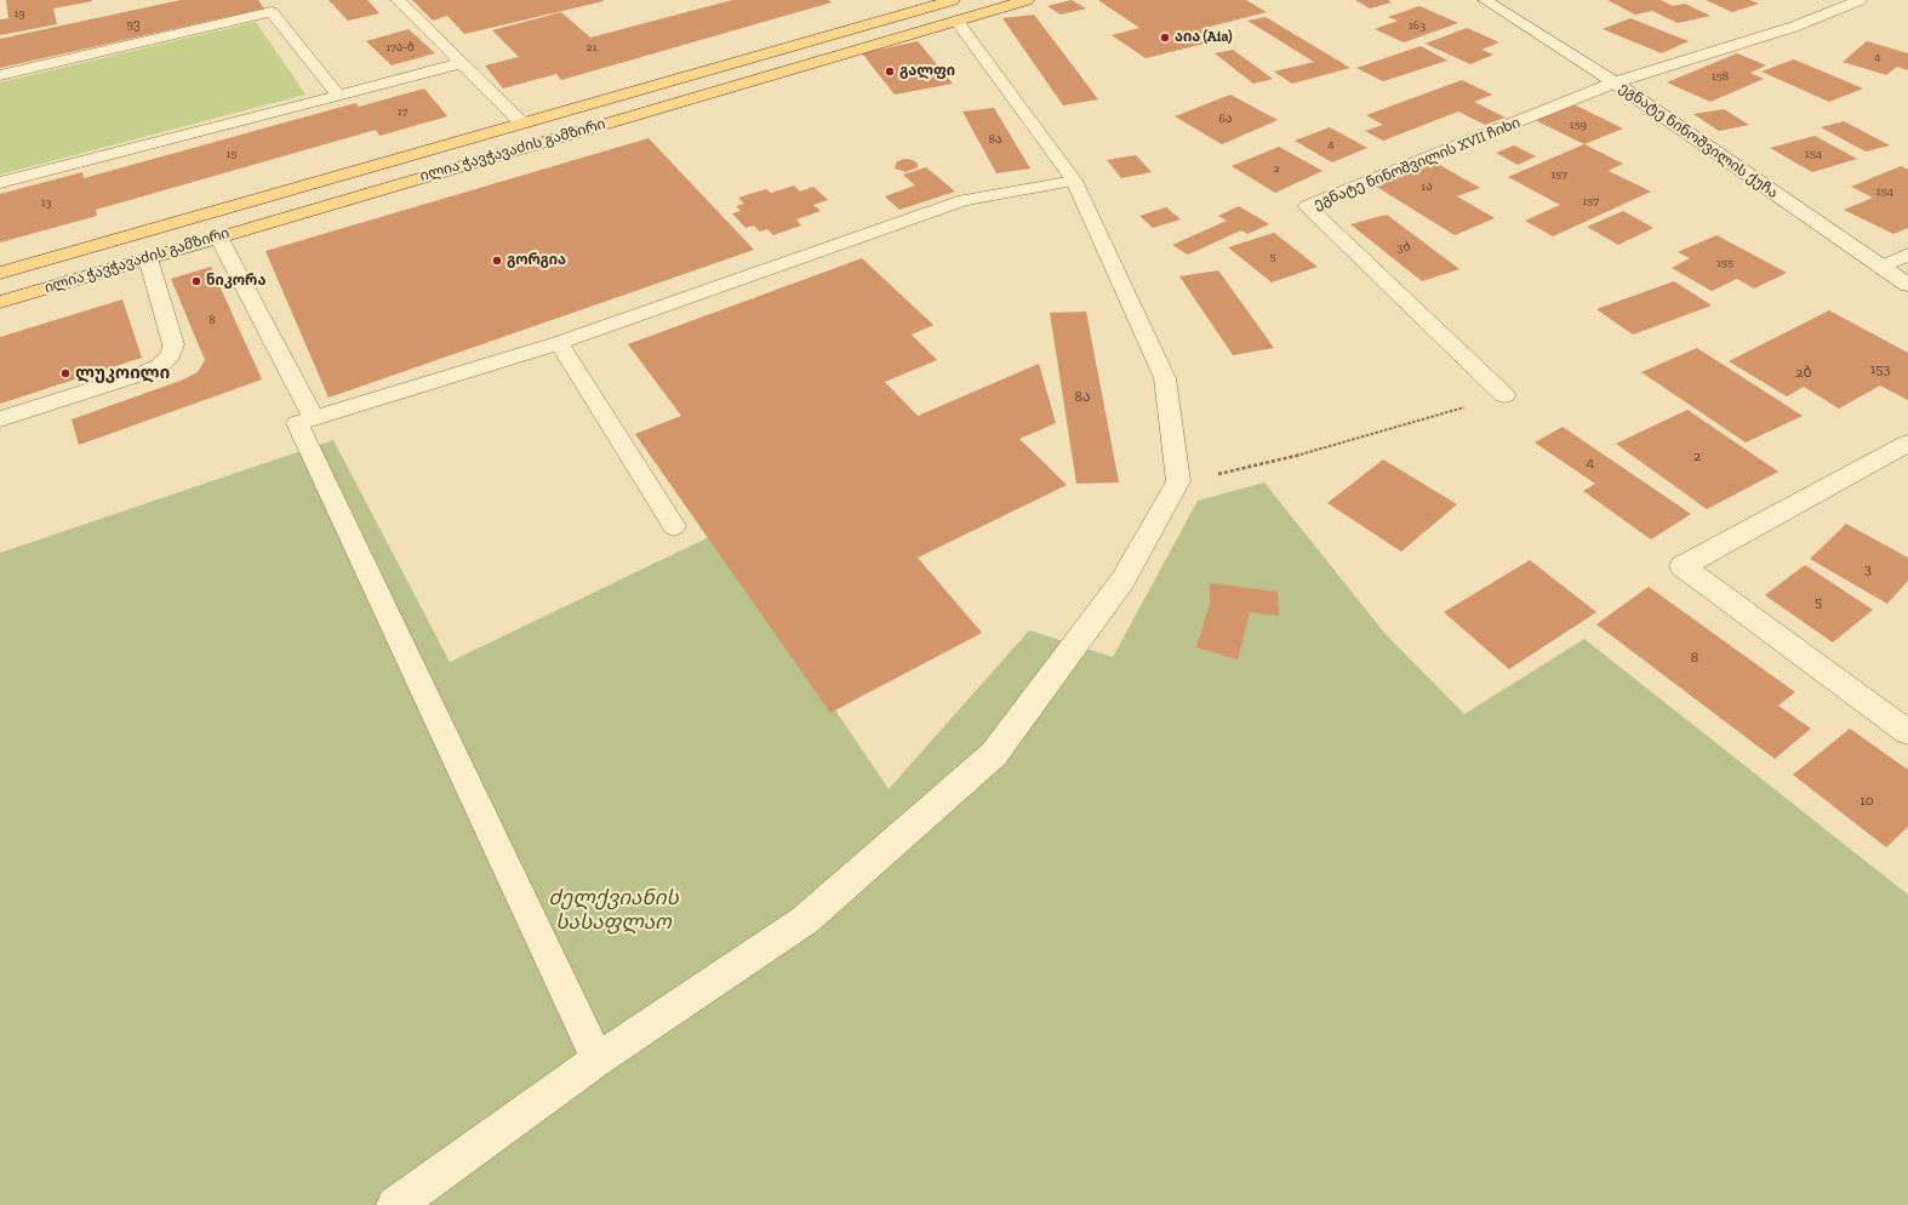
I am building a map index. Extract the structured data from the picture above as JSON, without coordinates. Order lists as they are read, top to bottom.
{
  "streets": {
    "main road": ["ილია ჭავჭავაძის გამზირი"],
    "street": ["ეგნატე ნინოშვილის ქუჩა", "ეგნატე ნინოშვილის XVII ჩიხი"]
  },
  "crossings": [
    ["ეგნატე ნინოშვილის ქუჩა", "ეგნატე ნინოშვილის XVII ჩიხი"]
  ],
  "parks": ["ძელქვიანის სასაფლაო"],
  "places": [
    "აია (Aia)",
    "გალფი",
    "გორგია",
    "ნიკორა",
    "ლუკოილი"
  ],
  "house_numbers": [
    "19",
    "9ვ",
    "163",
    "17ა-ბ",
    "21",
    "4",
    "158",
    "17",
    "6ა",
    "159",
    "8ა",
    "4",
    "15",
    "154",
    "2",
    "157",
    "1ა",
    "154",
    "157",
    "13",
    "3ბ",
    "5",
    "155",
    "8",
    "153",
    "2ბ",
    "8ა",
    "2",
    "4",
    "3",
    "5",
    "8",
    "10"
  ]
}
